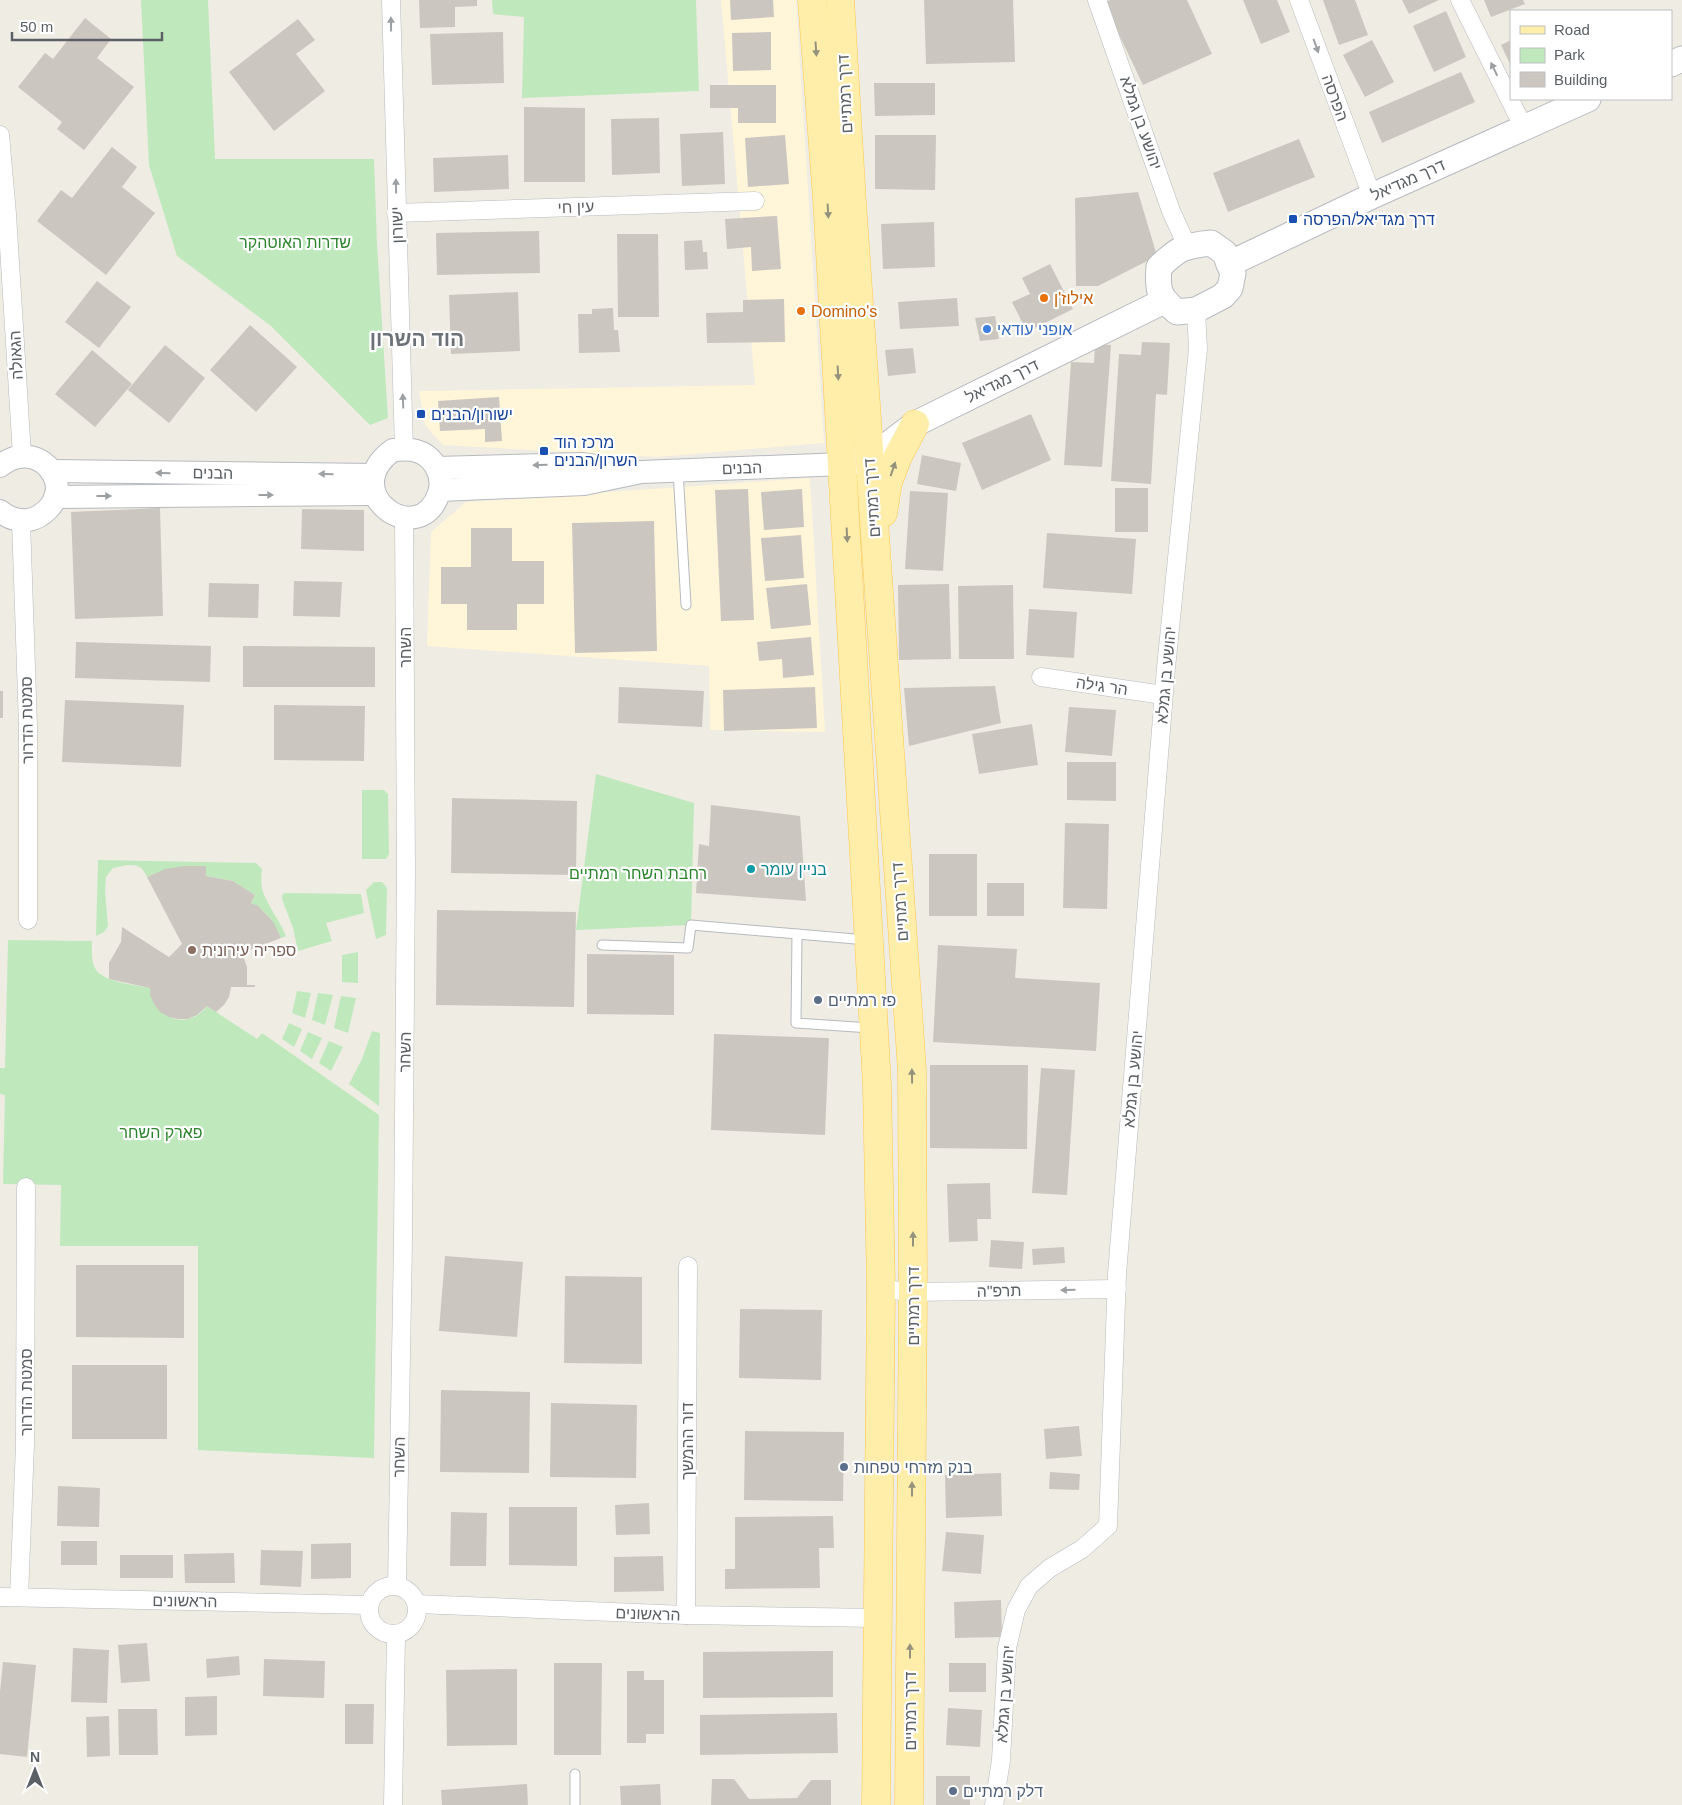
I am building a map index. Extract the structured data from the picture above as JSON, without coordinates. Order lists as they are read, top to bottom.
{
  "streets": {
    "main road": ["דרך רמתיים", "דרך מגדיאל"],
    "street": [
      "הפרסה",
      "יהושע בן גמלא",
      "עין חי",
      "ישורון",
      "הגאולה",
      "הבנים",
      "השחר",
      "הר גילה",
      "סמטת הדרור",
      "תרפ\"ה",
      "דור ההמשך",
      "הראשונים"
    ]
  },
  "crossings": [
    ["דרך רמתיים", "דרך מגדיאל"],
    ["דרך רמתיים", "הבנים"],
    ["דרך רמתיים", "תרפ\"ה"],
    ["דרך רמתיים", "הראשונים"],
    ["הפרסה", "דרך מגדיאל"],
    ["יהושע בן גמלא", "דרך מגדיאל"],
    ["יהושע בן גמלא", "הר גילה"],
    ["יהושע בן גמלא", "תרפ\"ה"],
    ["דרך מגדיאל", "הבנים"],
    ["עין חי", "ישורון"],
    ["ישורון", "הבנים"],
    ["ישורון", "השחר"],
    ["הבנים", "השחר"],
    ["השחר", "הראשונים"],
    ["סמטת הדרור", "הראשונים"],
    ["דור ההמשך", "הראשונים"]
  ],
  "one_way": ["הפרסה", "ישורון", "תרפ\"ה"],
  "districts": ["הוד השרון"],
  "parks": ["שדרות האוטהקר", "רחבת השחר רמתיים", "פארק השחר"],
  "places": {
    "transit": ["דרך מגדיאל/הפרסה", "ישורון/הבנים", "מרכז הוד השרון/הבנים"],
    "other": [
      "אילוז'ן",
      "Domino's",
      "אופני עודאי",
      "בניין עומר",
      "ספריה עירונית",
      "פז רמתיים",
      "בנק מזרחי טפחות",
      "דלק רמתיים"
    ]
  },
  "legend": ["Road", "Park", "Building"],
  "scale_bar": "50 m",
  "north": "top"
}
